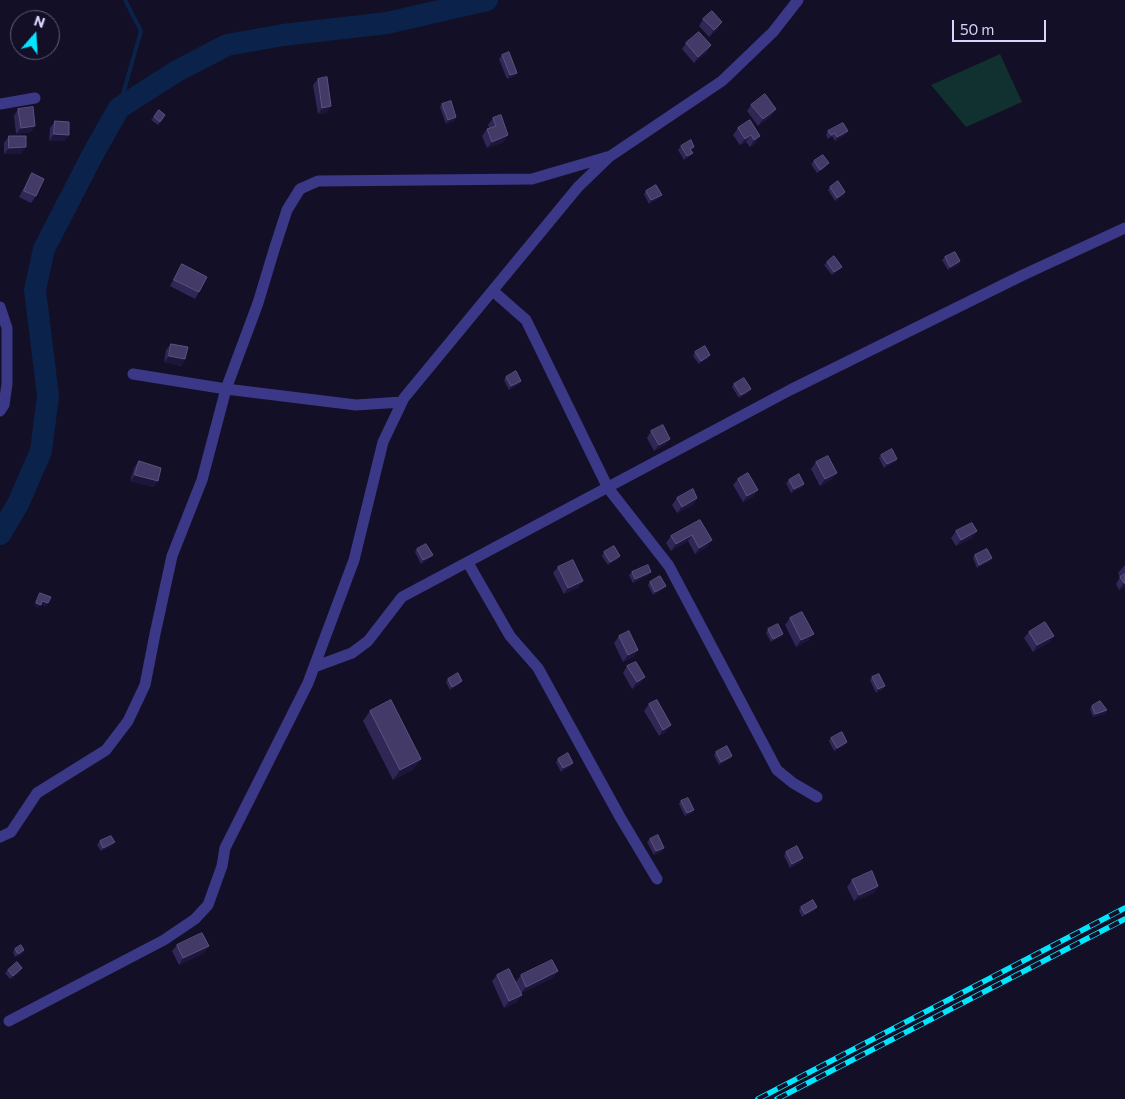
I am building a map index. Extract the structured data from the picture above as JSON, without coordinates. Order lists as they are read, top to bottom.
{
  "scale_bar": "50 m",
  "north": "top"
}
